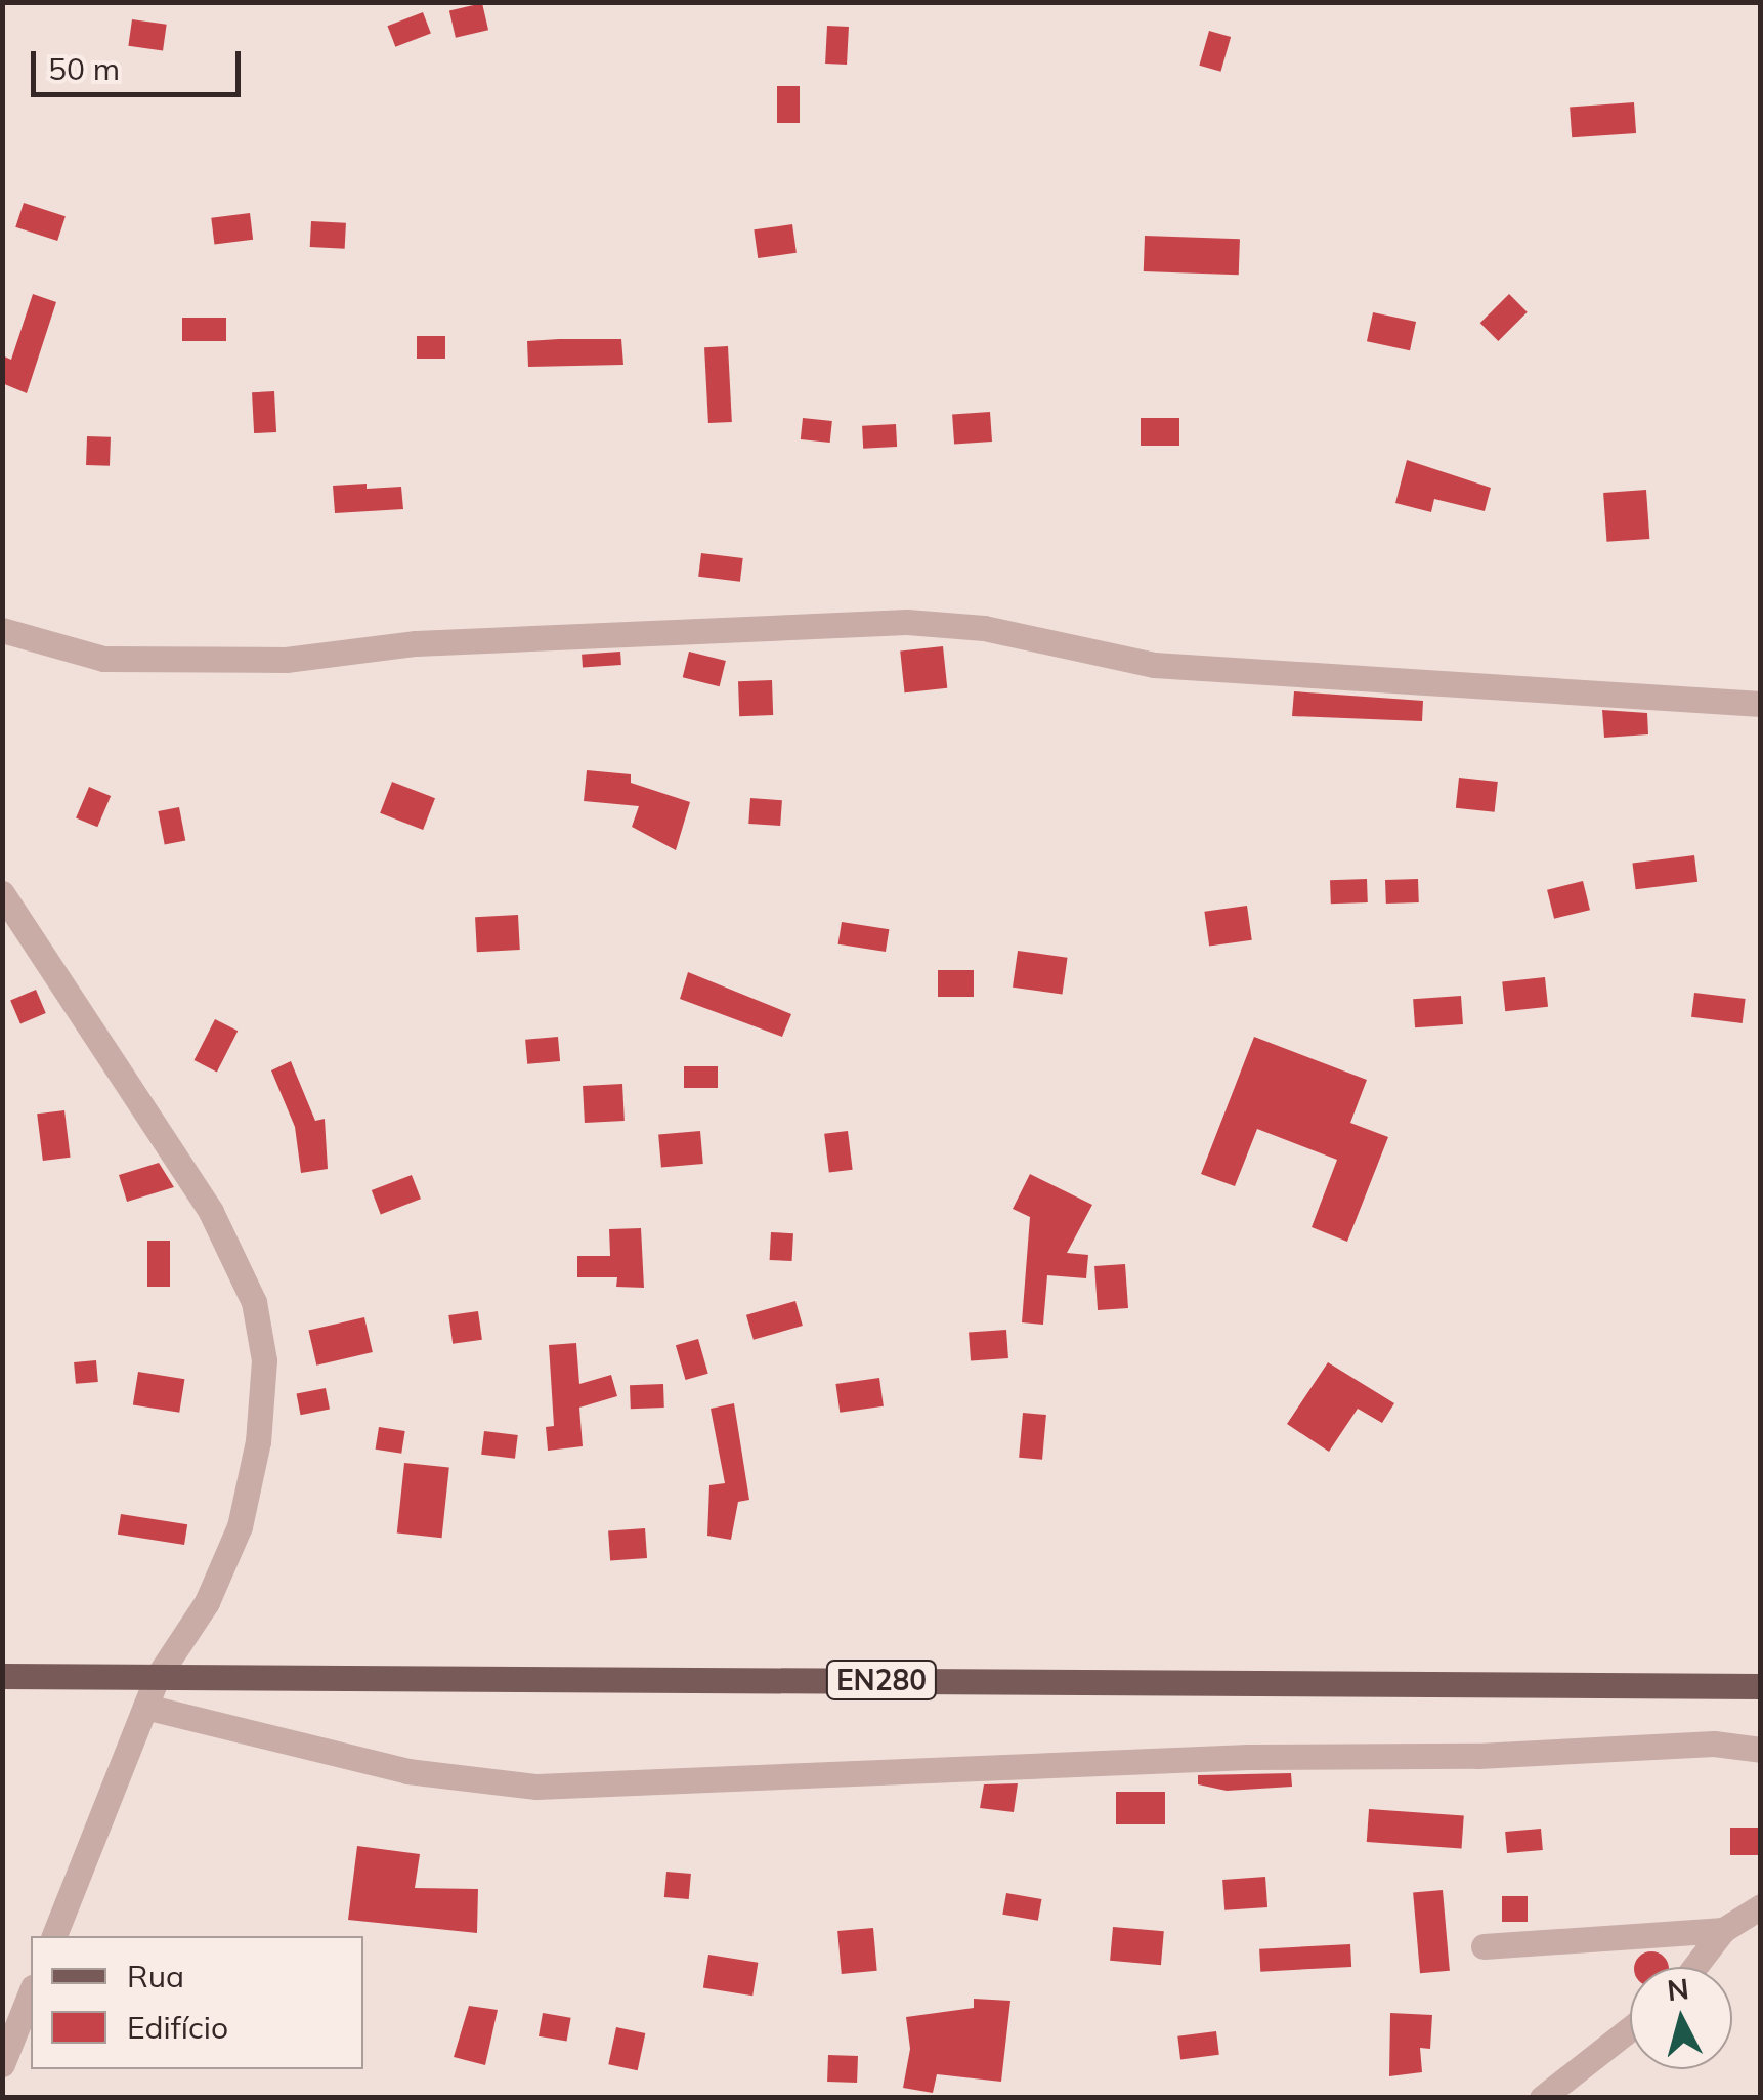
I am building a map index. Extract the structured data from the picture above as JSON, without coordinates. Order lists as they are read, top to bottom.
{
  "streets": {
    "main road": ["EN280"]
  },
  "legend": ["Rua", "Edifício"],
  "scale_bar": "50 m",
  "north": "top"
}
